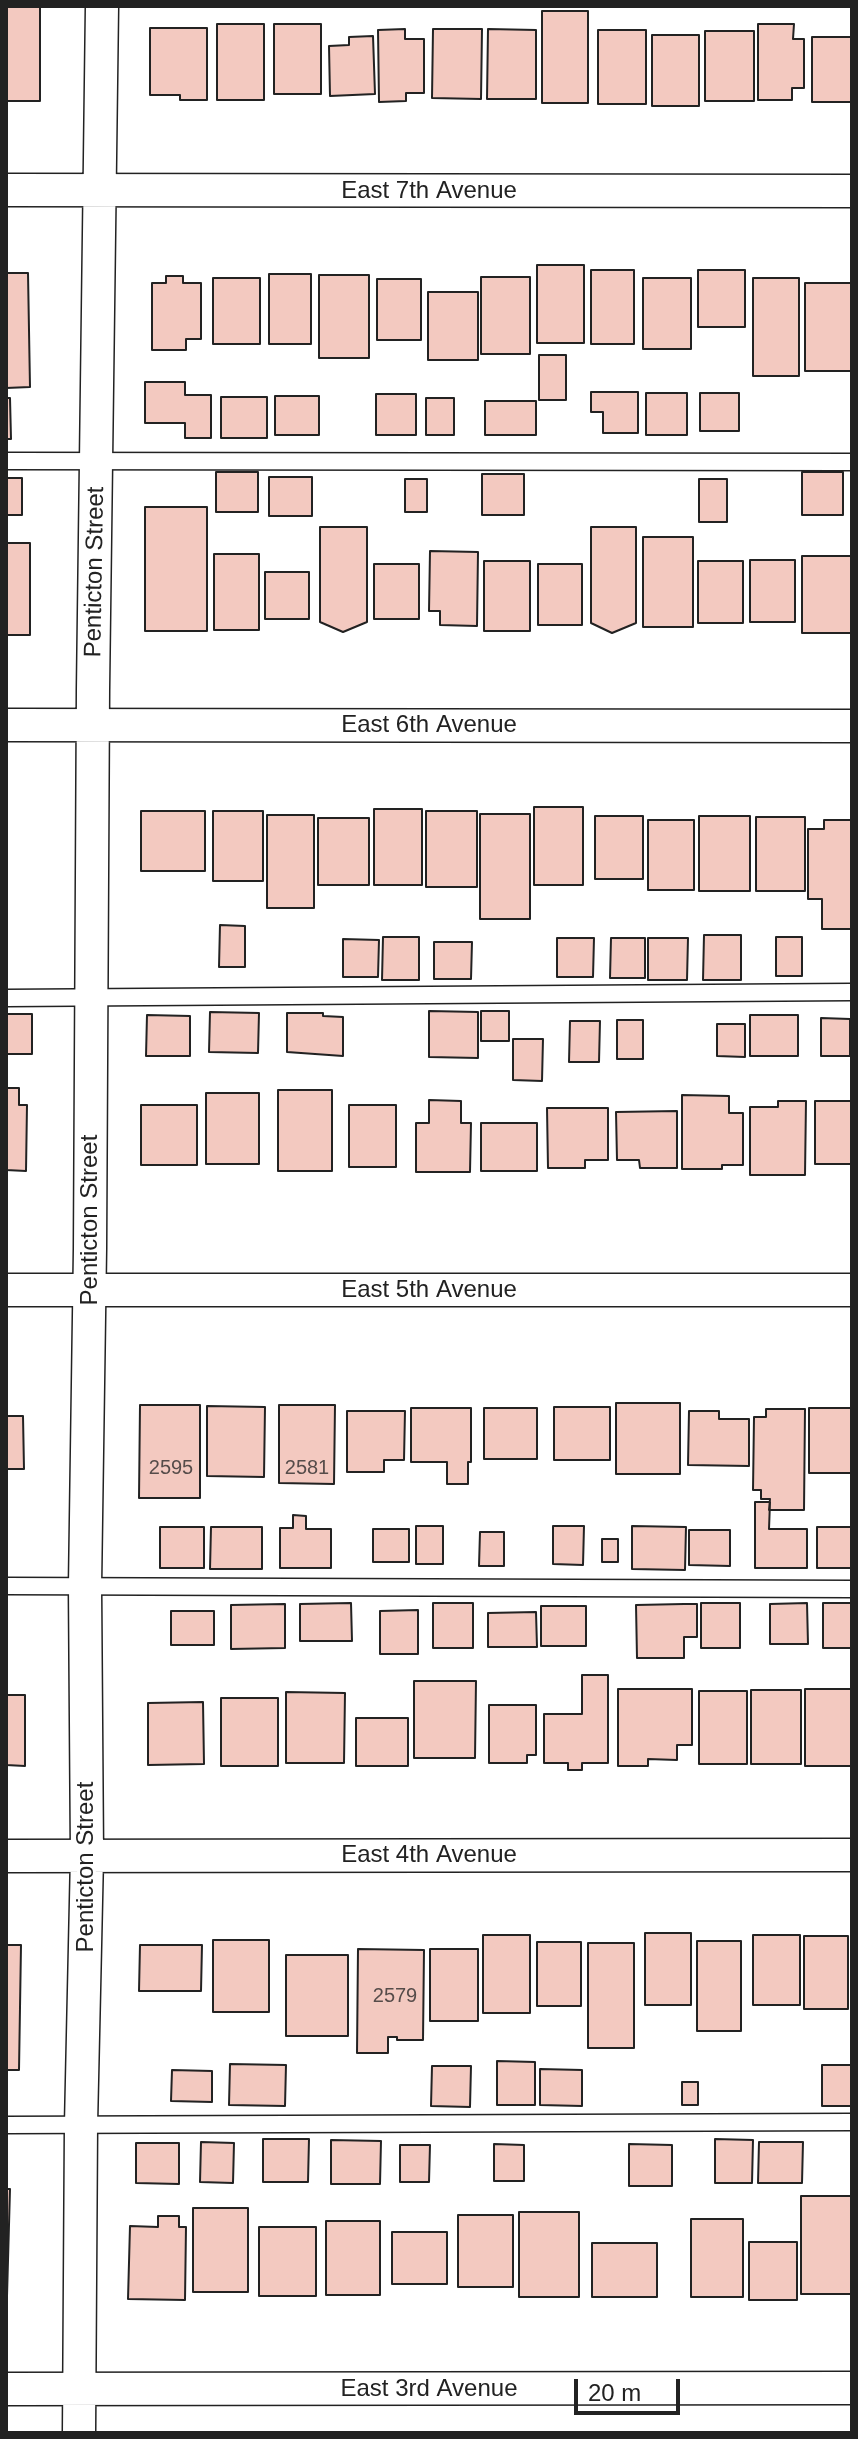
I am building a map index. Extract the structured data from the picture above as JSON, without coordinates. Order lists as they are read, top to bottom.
{
  "streets": {
    "street": [
      "East 7th Avenue",
      "Penticton Street",
      "East 6th Avenue",
      "East 5th Avenue",
      "East 4th Avenue",
      "East 3rd Avenue"
    ]
  },
  "crossings": [
    ["East 7th Avenue", "Penticton Street"],
    ["Penticton Street", "East 6th Avenue"],
    ["Penticton Street", "East 5th Avenue"],
    ["Penticton Street", "East 4th Avenue"],
    ["Penticton Street", "East 3rd Avenue"]
  ],
  "house_numbers": ["2595", "2581", "2579"],
  "scale_bar": "20 m"
}
